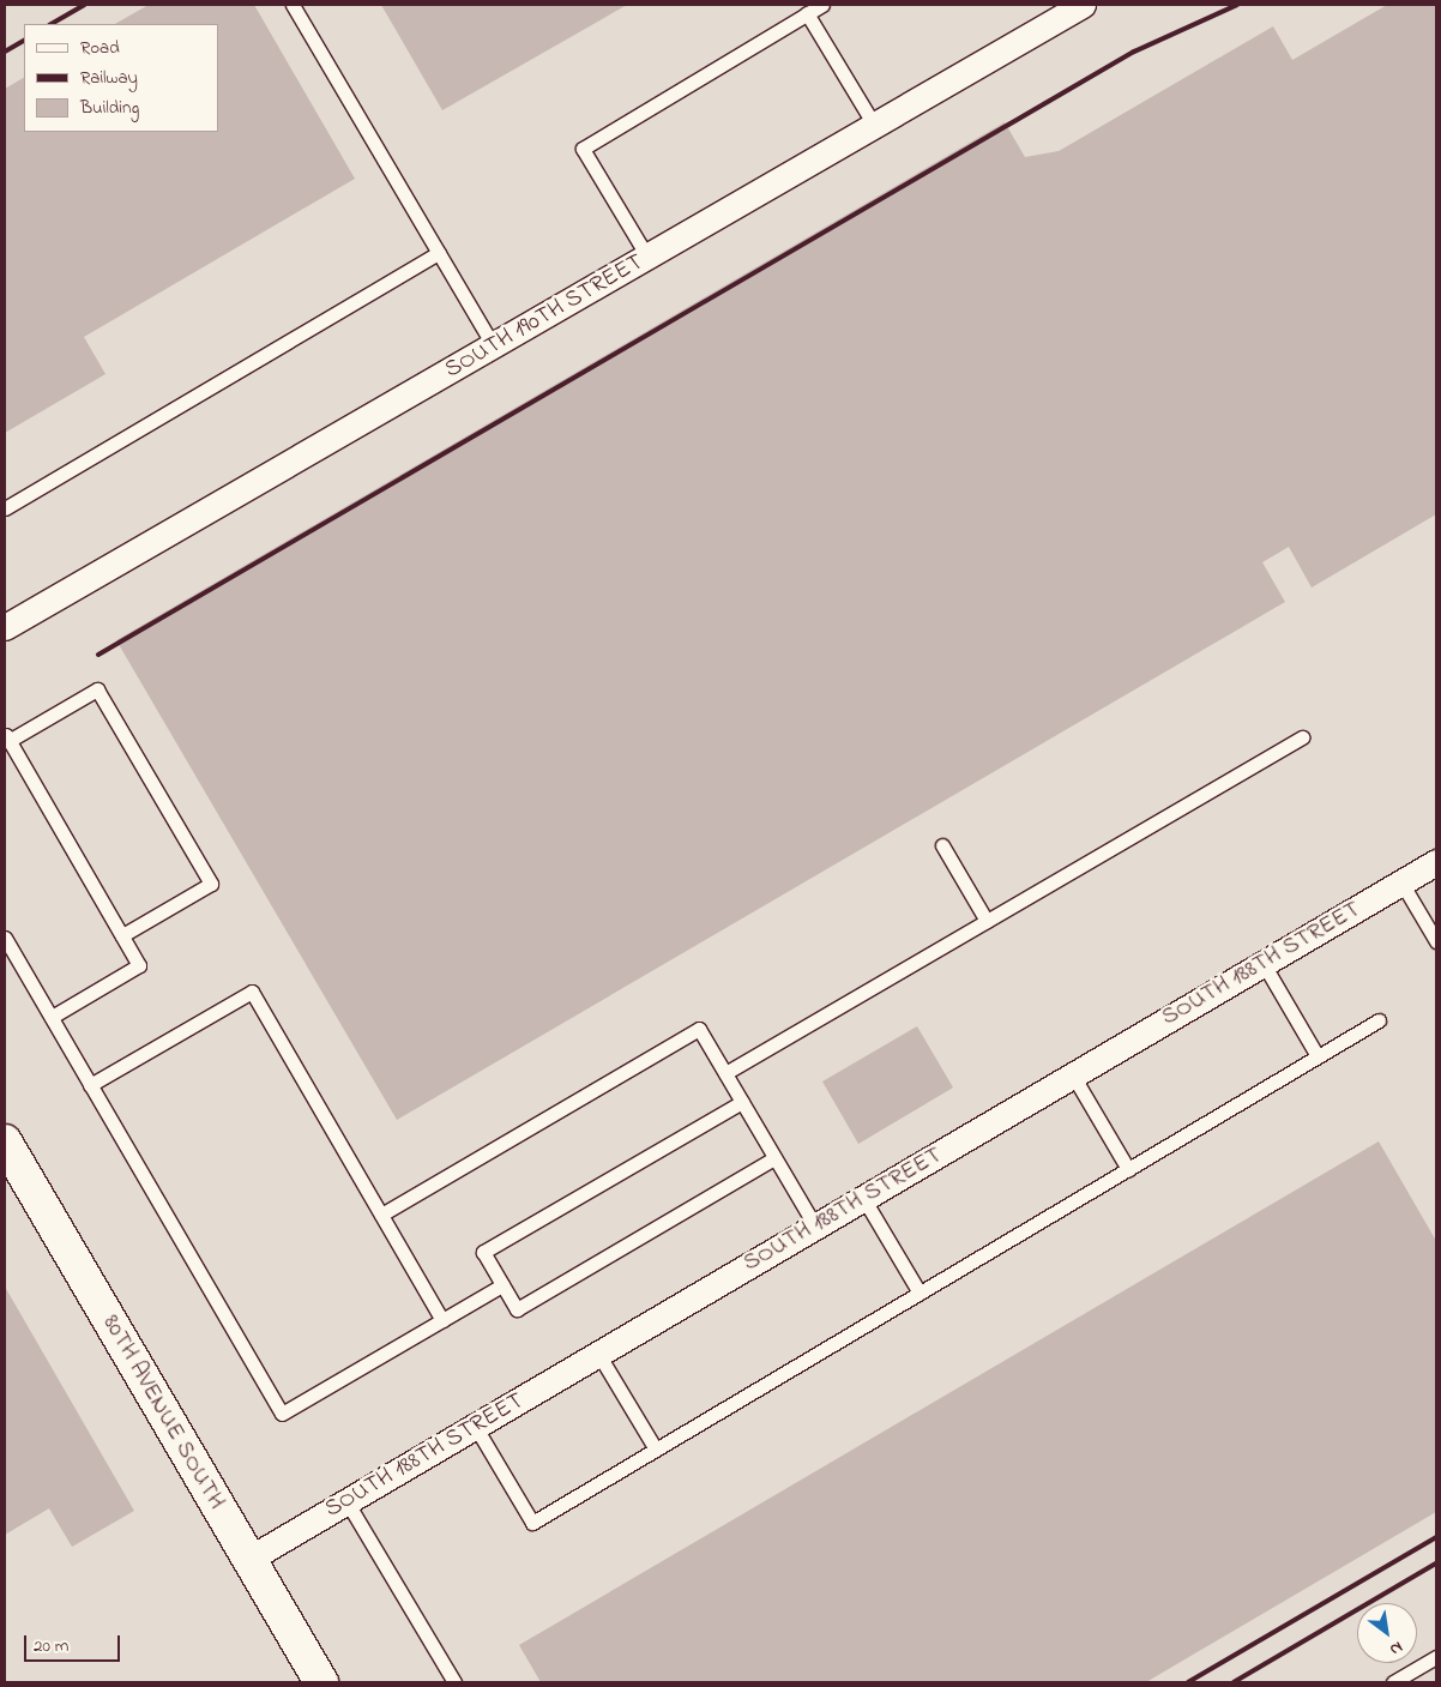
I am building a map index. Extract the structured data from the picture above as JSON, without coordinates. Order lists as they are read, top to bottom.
{
  "streets": {
    "street": ["SOUTH 190TH STREET", "SOUTH 188TH STREET", "80TH AVENUE SOUTH"]
  },
  "crossings": [
    ["SOUTH 188TH STREET", "80TH AVENUE SOUTH"]
  ],
  "legend": ["Road", "Railway", "Building"],
  "scale_bar": "20 m",
  "north": "bottom right"
}
